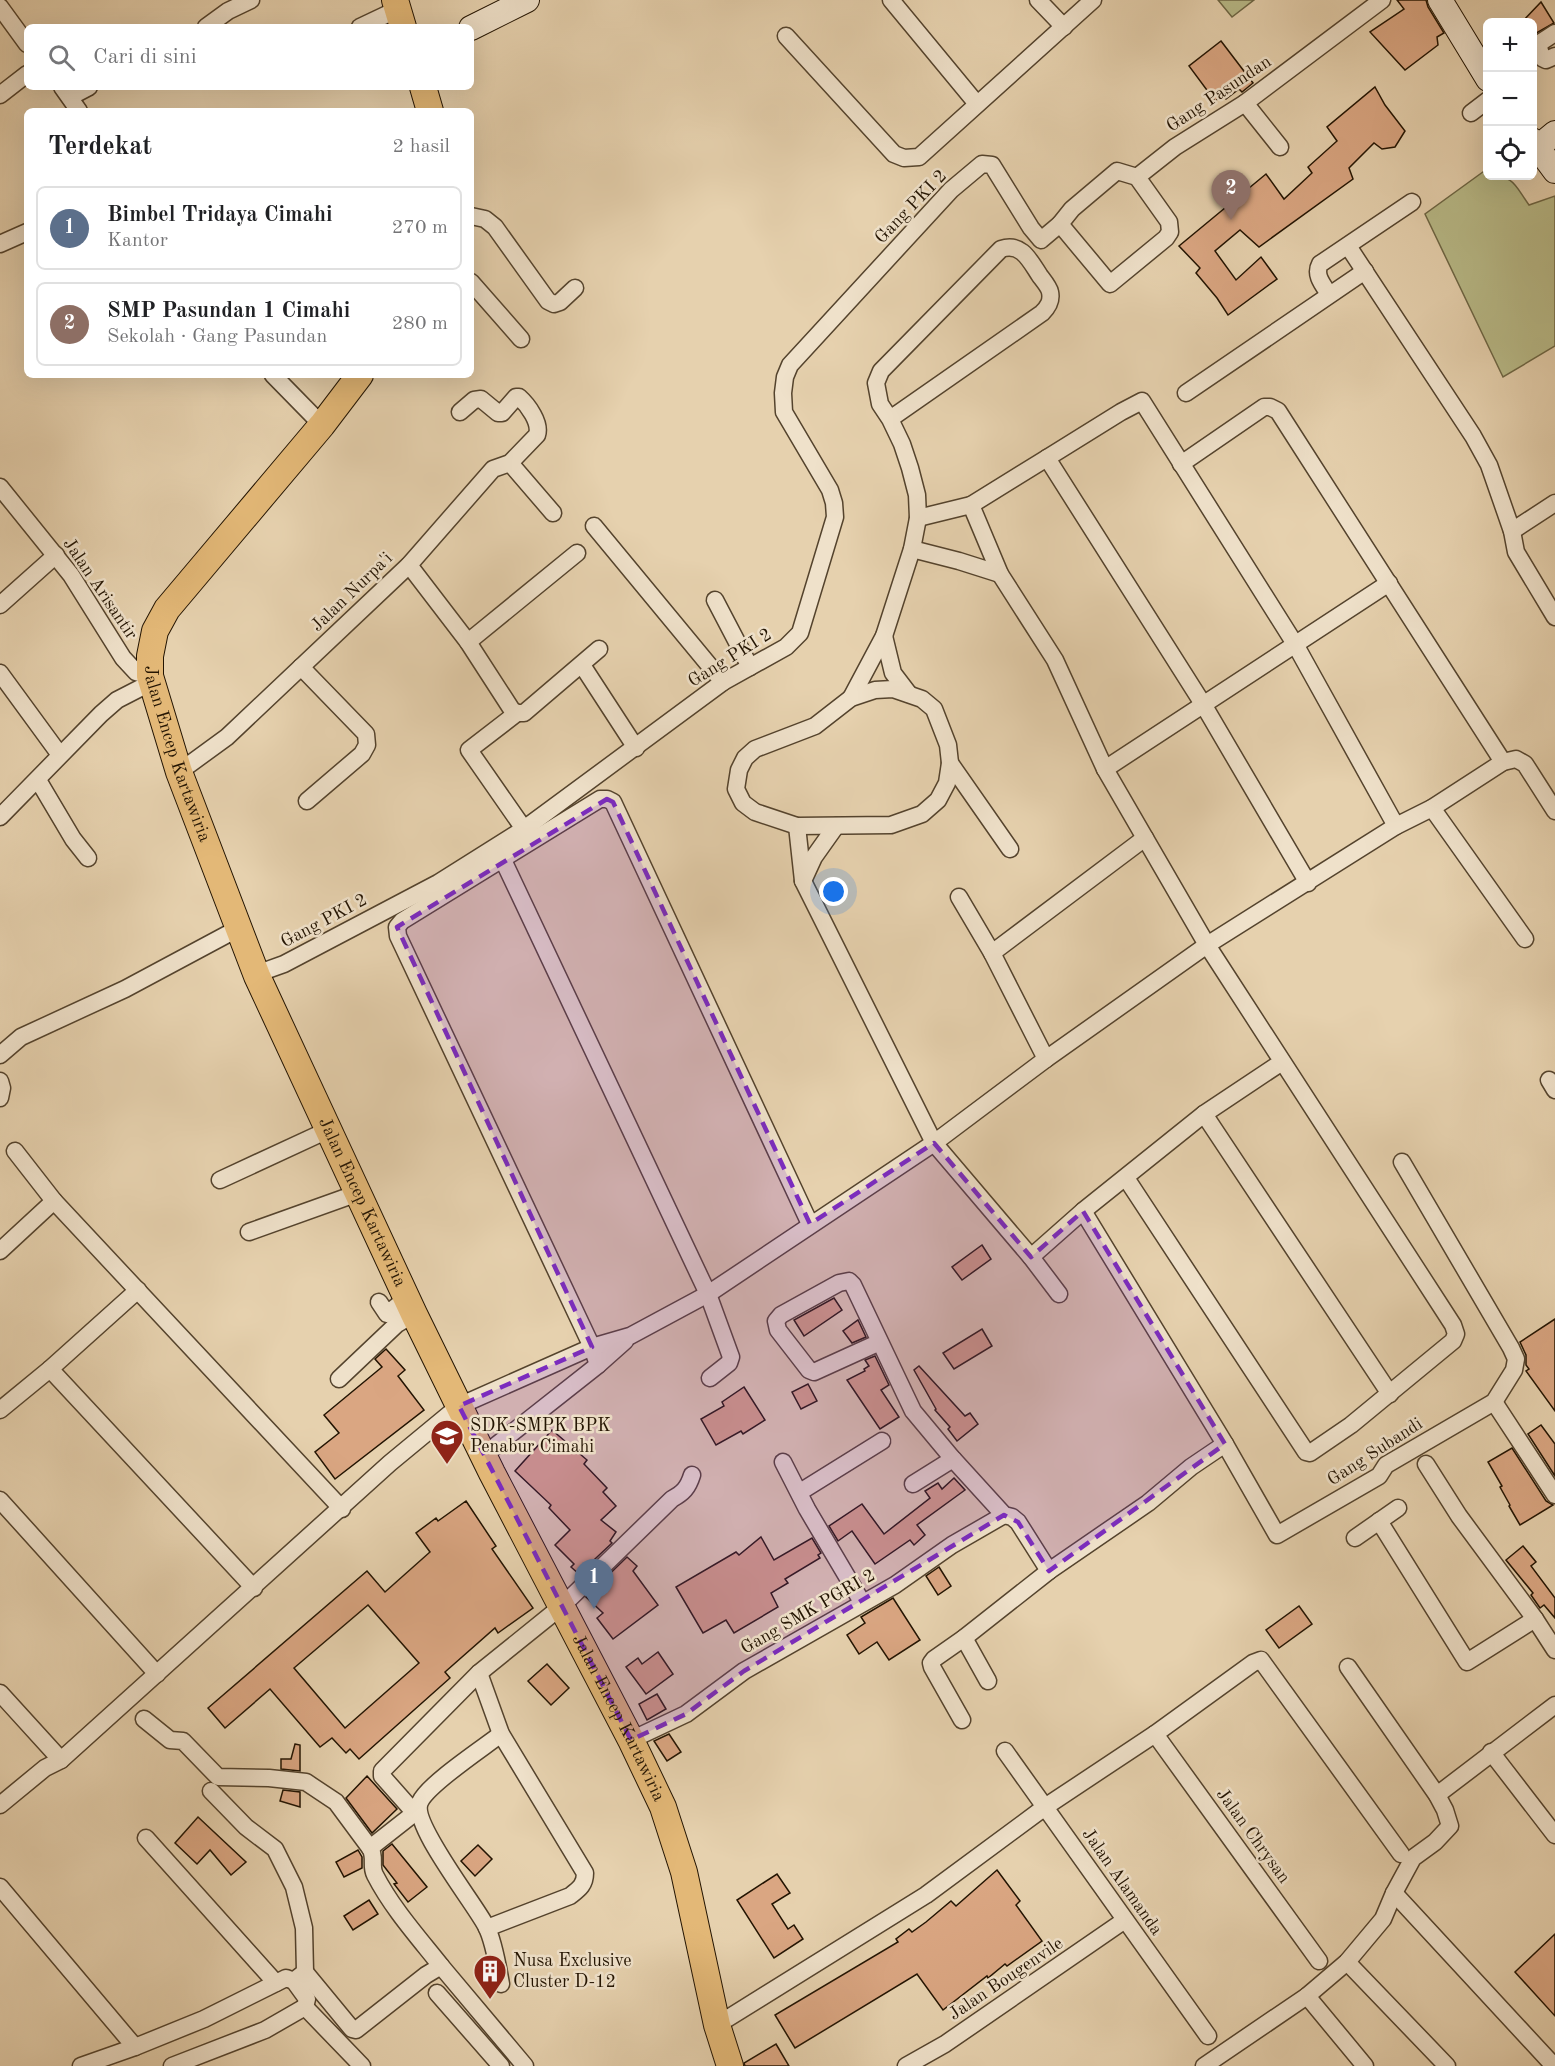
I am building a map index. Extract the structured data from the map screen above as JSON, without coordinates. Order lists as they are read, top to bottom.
{
  "streets": {
    "main road": ["Jalan Encep Kartawiria"],
    "street": [
      "Gang Pasundan",
      "Gang PKI 2",
      "Jalan Arisantir",
      "Jalan Nurpa'i",
      "Gang Subandi",
      "Gang SMK PGRI 2",
      "Jalan Chrysan",
      "Jalan Alamanda",
      "Jalan Bougenvile"
    ]
  },
  "crossings": [
    ["Gang PKI 2", "Jalan Encep Kartawiria"],
    ["Jalan Arisantir", "Jalan Encep Kartawiria"],
    ["Jalan Nurpa'i", "Jalan Encep Kartawiria"],
    ["Jalan Encep Kartawiria", "Gang SMK PGRI 2"],
    ["Jalan Alamanda", "Jalan Bougenvile"]
  ],
  "places": {
    "school or university": ["SDK-SMPK BPK Penabur Cimahi"],
    "building": ["Nusa Exclusive Cluster D-12"]
  },
  "page": {
    "map_buttons": ["+", "−"],
    "search": "Cari di sini",
    "heading": ["Terdekat", "2 hasil"],
    "pins": ["2", "1"],
    "list": [
      {
        "mark": "1",
        "name": "Bimbel Tridaya Cimahi",
        "note": "Kantor",
        "value": "270 m"
      },
      {
        "mark": "2",
        "name": "SMP Pasundan 1 Cimahi",
        "note": "Sekolah · Gang Pasundan",
        "value": "280 m"
      }
    ]
  }
}
